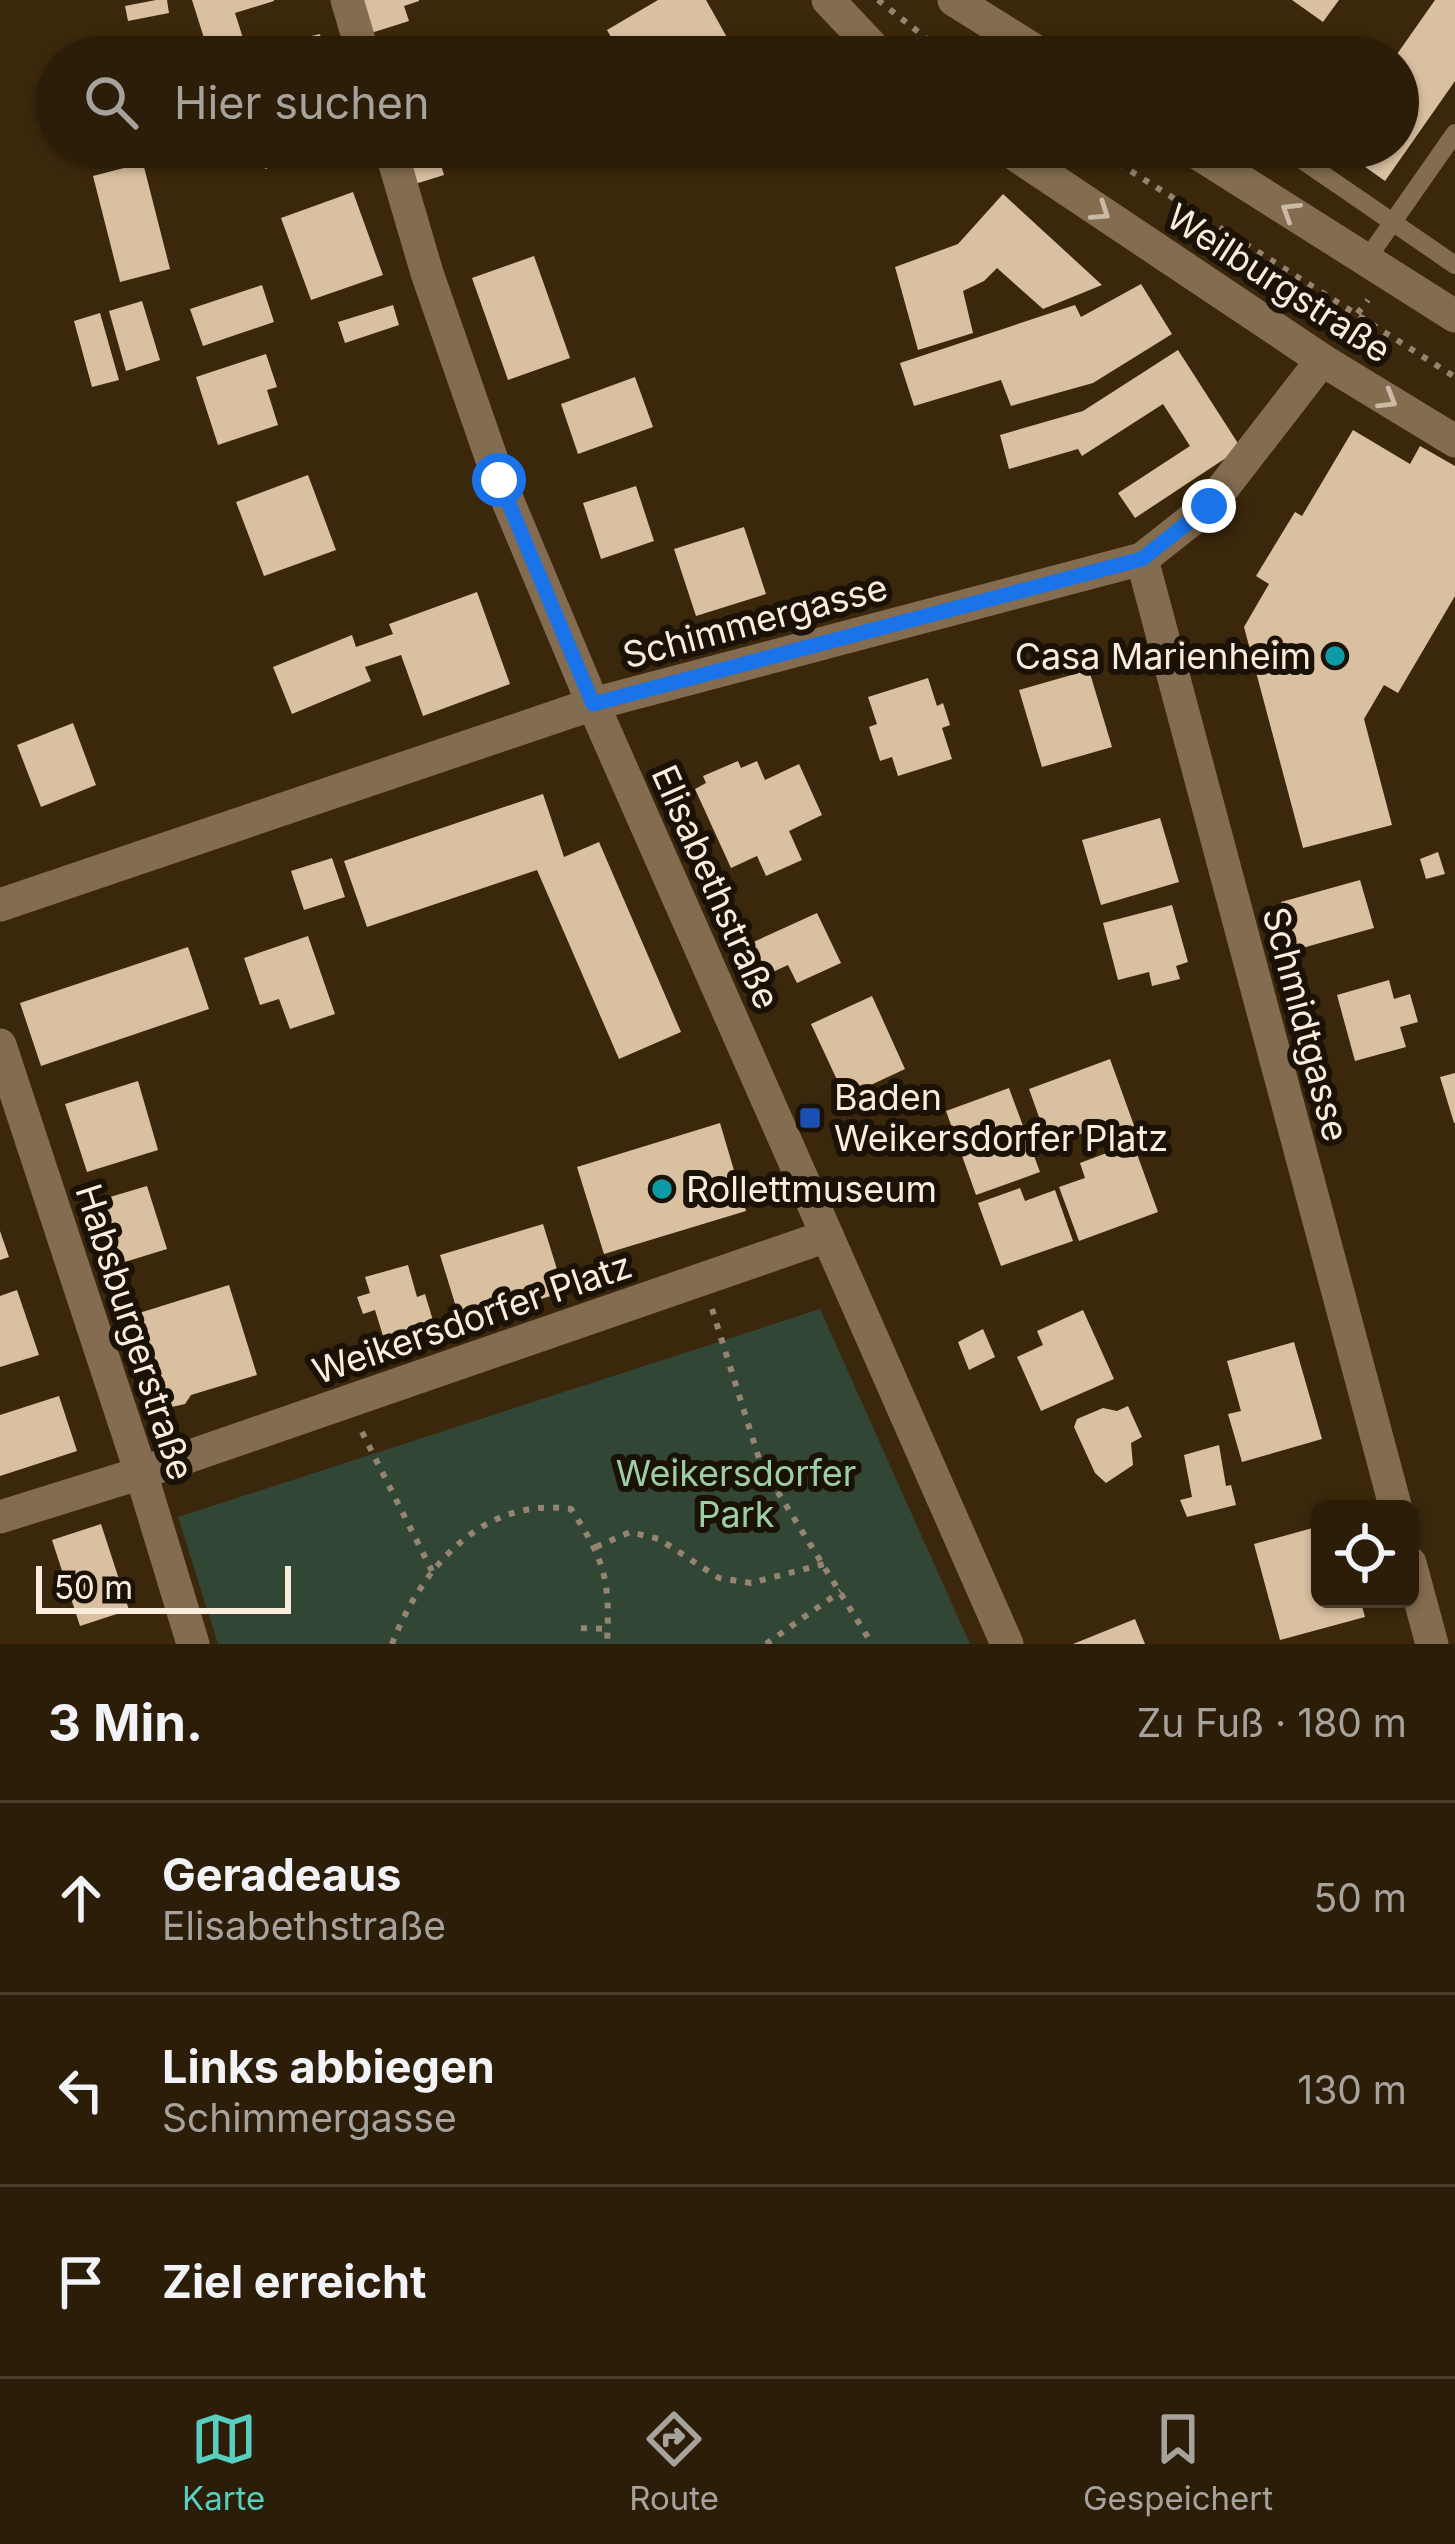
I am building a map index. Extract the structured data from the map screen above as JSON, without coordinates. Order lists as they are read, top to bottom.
{
  "streets": {
    "street": [
      "Weilburgstraße",
      "Schimmergasse",
      "Elisabethstraße",
      "Schmidtgasse",
      "Weikersdorfer Platz",
      "Habsburgerstraße"
    ]
  },
  "crossings": [
    ["Weilburgstraße", "Schimmergasse"],
    ["Schimmergasse", "Elisabethstraße"],
    ["Schimmergasse", "Schmidtgasse"],
    ["Elisabethstraße", "Weikersdorfer Platz"],
    ["Weikersdorfer Platz", "Habsburgerstraße"]
  ],
  "parks": ["Weikersdorfer Park"],
  "places": {
    "other": ["Casa Marienheim", "Rollettmuseum"],
    "transit": ["Baden Weikersdorfer Platz"]
  },
  "scale_bar": "50 m",
  "page": {
    "search": "Hier suchen",
    "scale": "50 m",
    "heading": ["3 Min.", "Zu Fuß · 180 m"],
    "list": [
      ["Geradeaus", "Elisabethstraße", "50 m"],
      ["Links abbiegen", "Schimmergasse", "130 m"],
      "Ziel erreicht"
    ],
    "nav": ["Karte", "Route", "Gespeichert"]
  }
}
